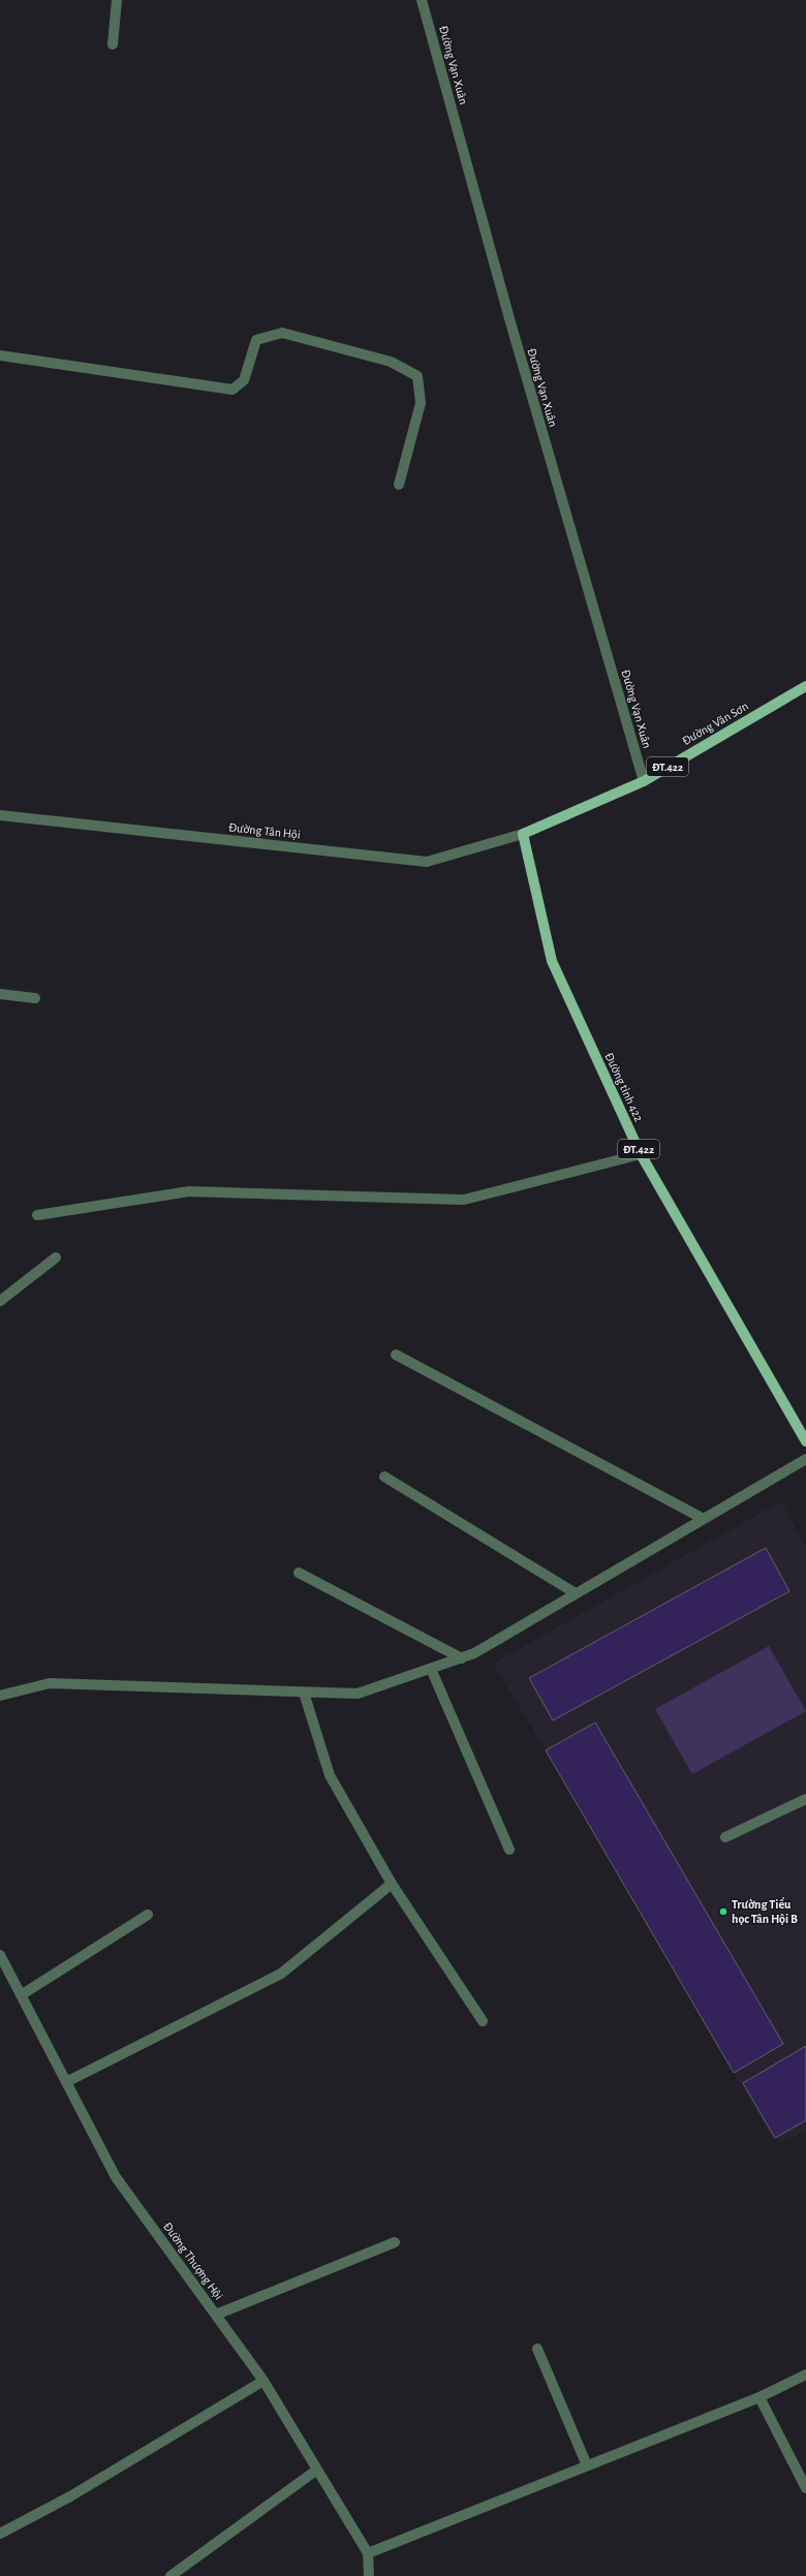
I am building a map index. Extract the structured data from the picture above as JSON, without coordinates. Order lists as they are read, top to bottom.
{
  "streets": {
    "main road": ["Đường Văn Sơn", "ĐT.422", "Đường tỉnh 422"],
    "street": ["Đường Vạn Xuân", "Đường Tân Hội", "Đường Thượng Hội"]
  },
  "crossings": [
    ["Đường Vạn Xuân", "Đường Văn Sơn"],
    ["Đường Văn Sơn", "Đường Tân Hội"],
    ["Đường Văn Sơn", "Đường tỉnh 422"],
    ["Đường Tân Hội", "Đường tỉnh 422"]
  ],
  "places": ["Trường Tiểu học Tân Hội B"]
}
